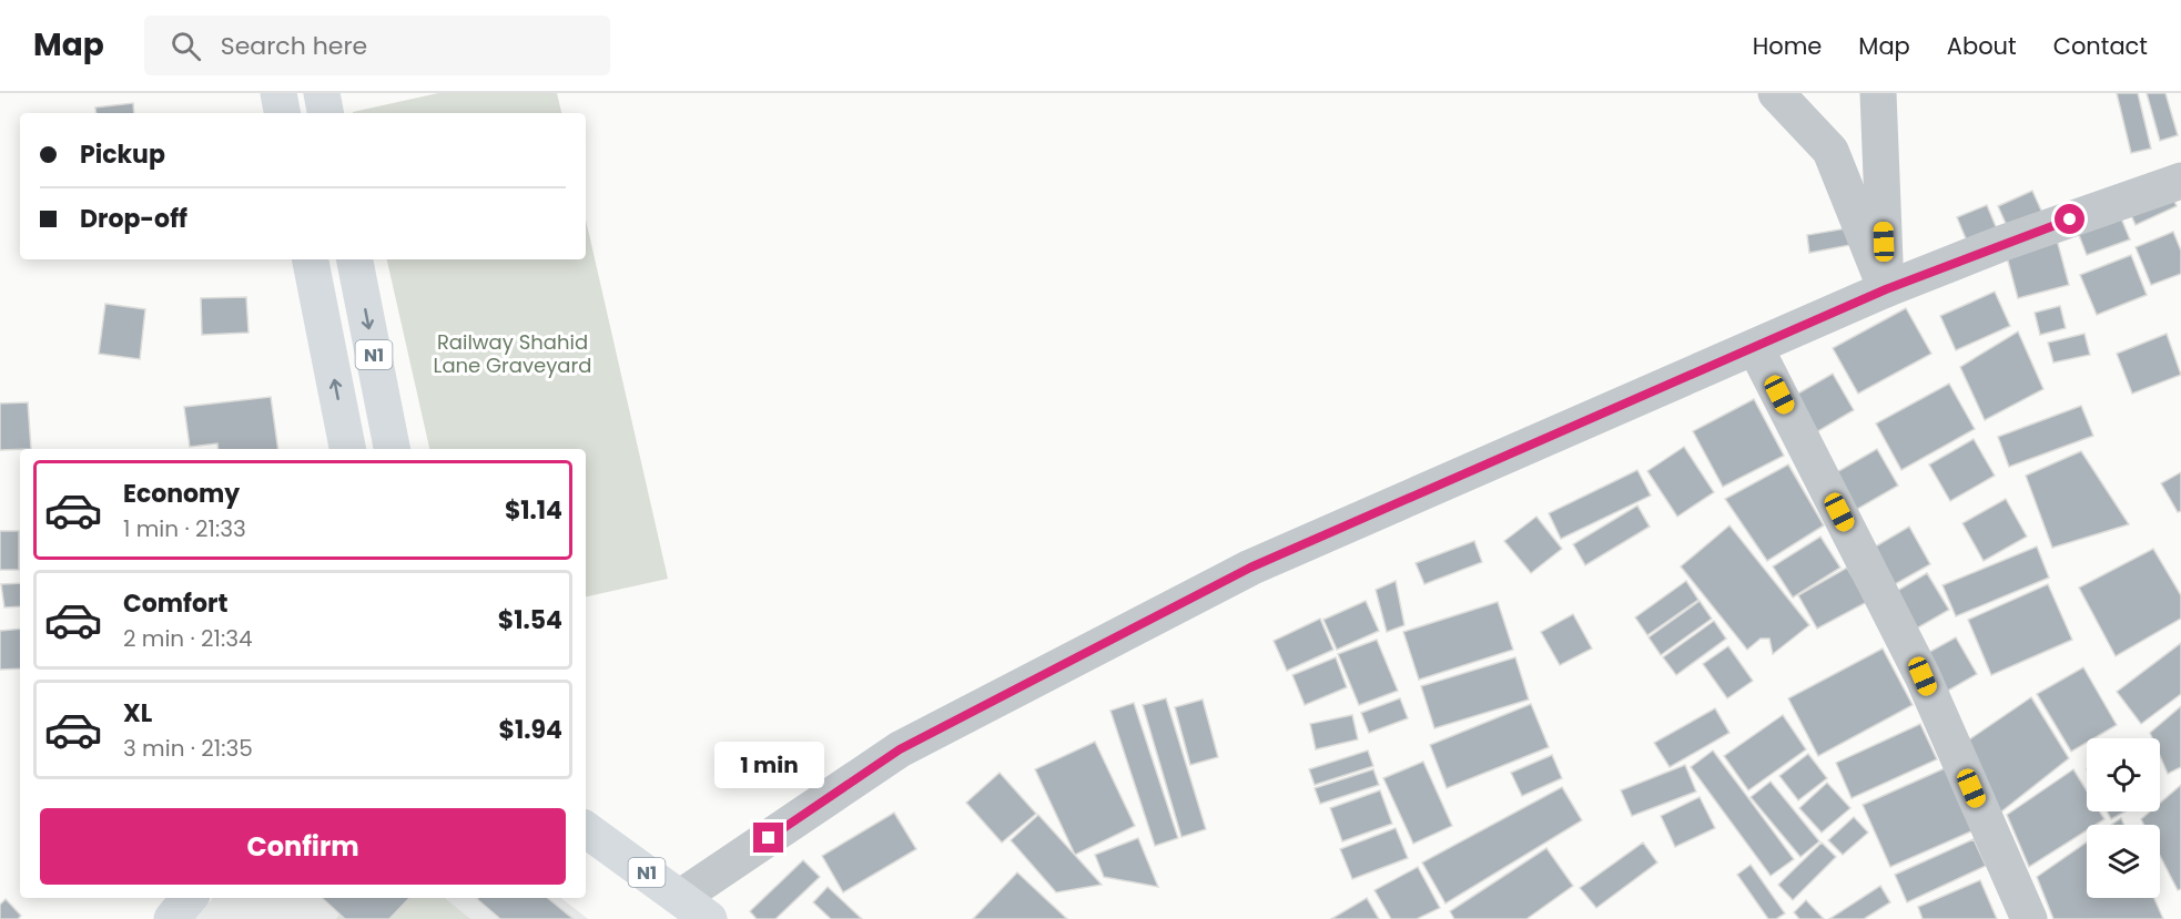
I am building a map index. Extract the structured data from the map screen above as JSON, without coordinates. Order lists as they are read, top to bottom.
{
  "streets": {
    "main road": ["N1"]
  },
  "parks": ["Railway Shahid Lane Graveyard"],
  "page": {
    "header": "Map",
    "search": "Search here",
    "nav": [
      "Home",
      "Map",
      "About",
      "Contact"
    ],
    "banner": ["Pickup", "Drop-off"],
    "list": [
      {
        "name": "Economy",
        "note": "1 min · 21:33",
        "value": "$1.14"
      },
      {
        "name": "Comfort",
        "note": "2 min · 21:34",
        "value": "$1.54"
      },
      {
        "name": "XL",
        "note": "3 min · 21:35",
        "value": "$1.94"
      }
    ],
    "bubble": "1 min",
    "buttons": "Confirm"
  }
}
